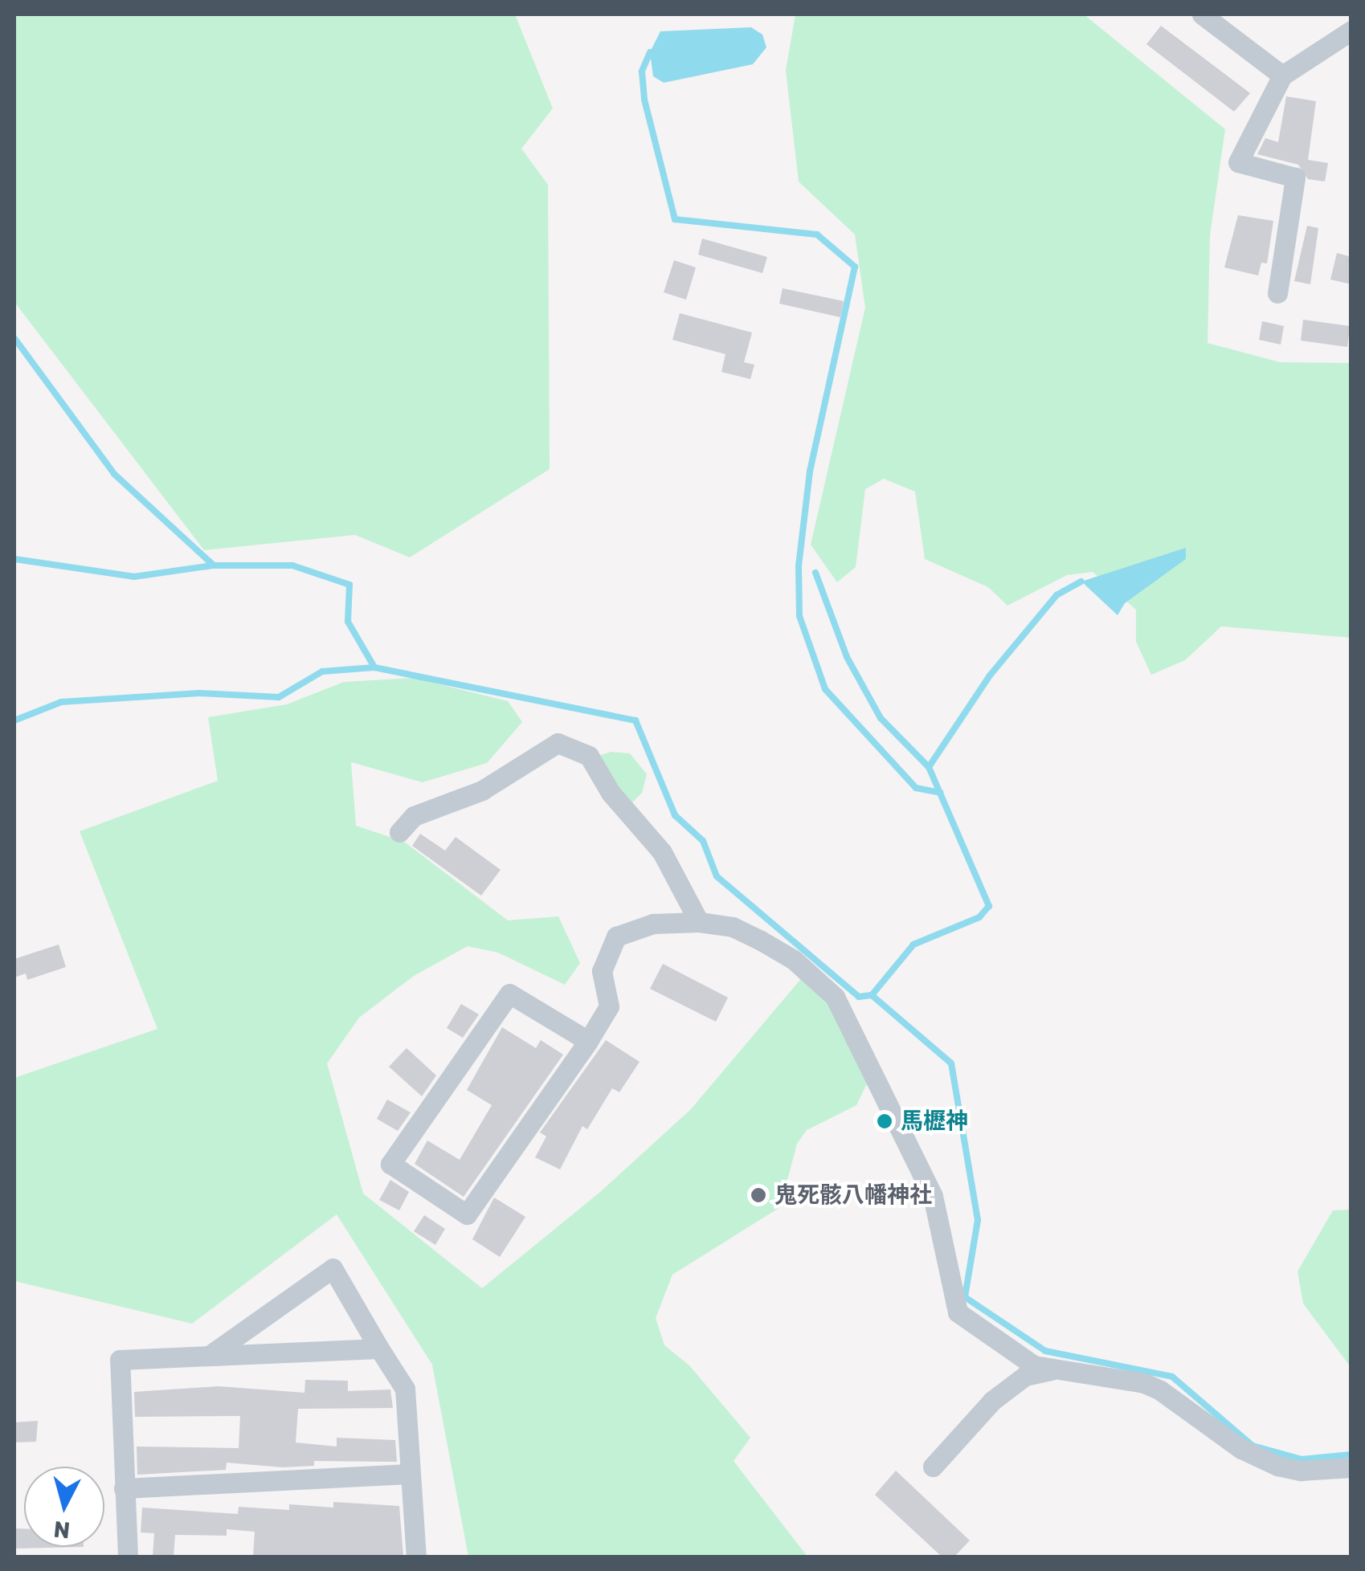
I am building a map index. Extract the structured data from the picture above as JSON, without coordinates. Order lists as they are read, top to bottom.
{
  "places": ["馬櫪神", "鬼死骸八幡神社"],
  "north": "bottom"
}
